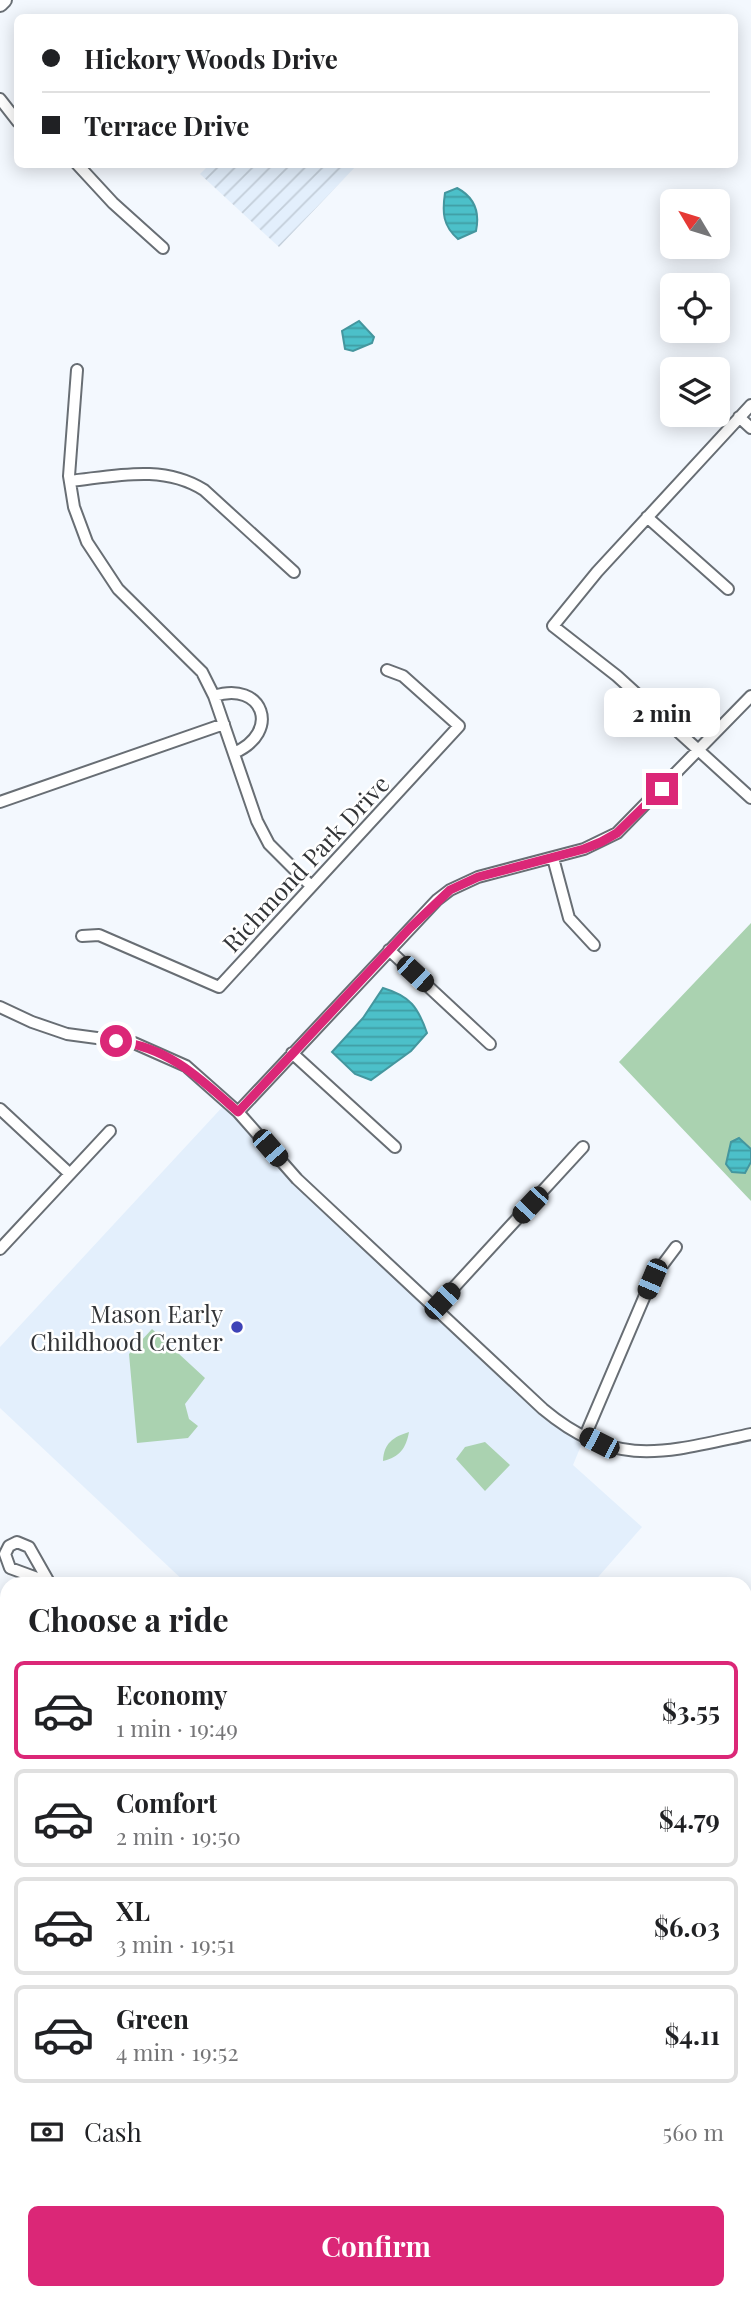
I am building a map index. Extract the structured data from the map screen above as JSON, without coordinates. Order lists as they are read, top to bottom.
{
  "streets": {
    "street": ["Richmond Park Drive"]
  },
  "places": ["Mason Early Childhood Center"],
  "north": "top left",
  "page": {
    "banner": ["Hickory Woods Drive", "Terrace Drive"],
    "bubble": "2 min",
    "heading": "Choose a ride",
    "list": [
      {
        "name": "Economy",
        "note": "1 min · 19:49",
        "value": "$3.55"
      },
      {
        "name": "Comfort",
        "note": "2 min · 19:50",
        "value": "$4.79"
      },
      {
        "name": "XL",
        "note": "3 min · 19:51",
        "value": "$6.03"
      },
      {
        "name": "Green",
        "note": "4 min · 19:52",
        "value": "$4.11"
      }
    ],
    "pay": ["Cash", "560 m"],
    "buttons": "Confirm"
  }
}
